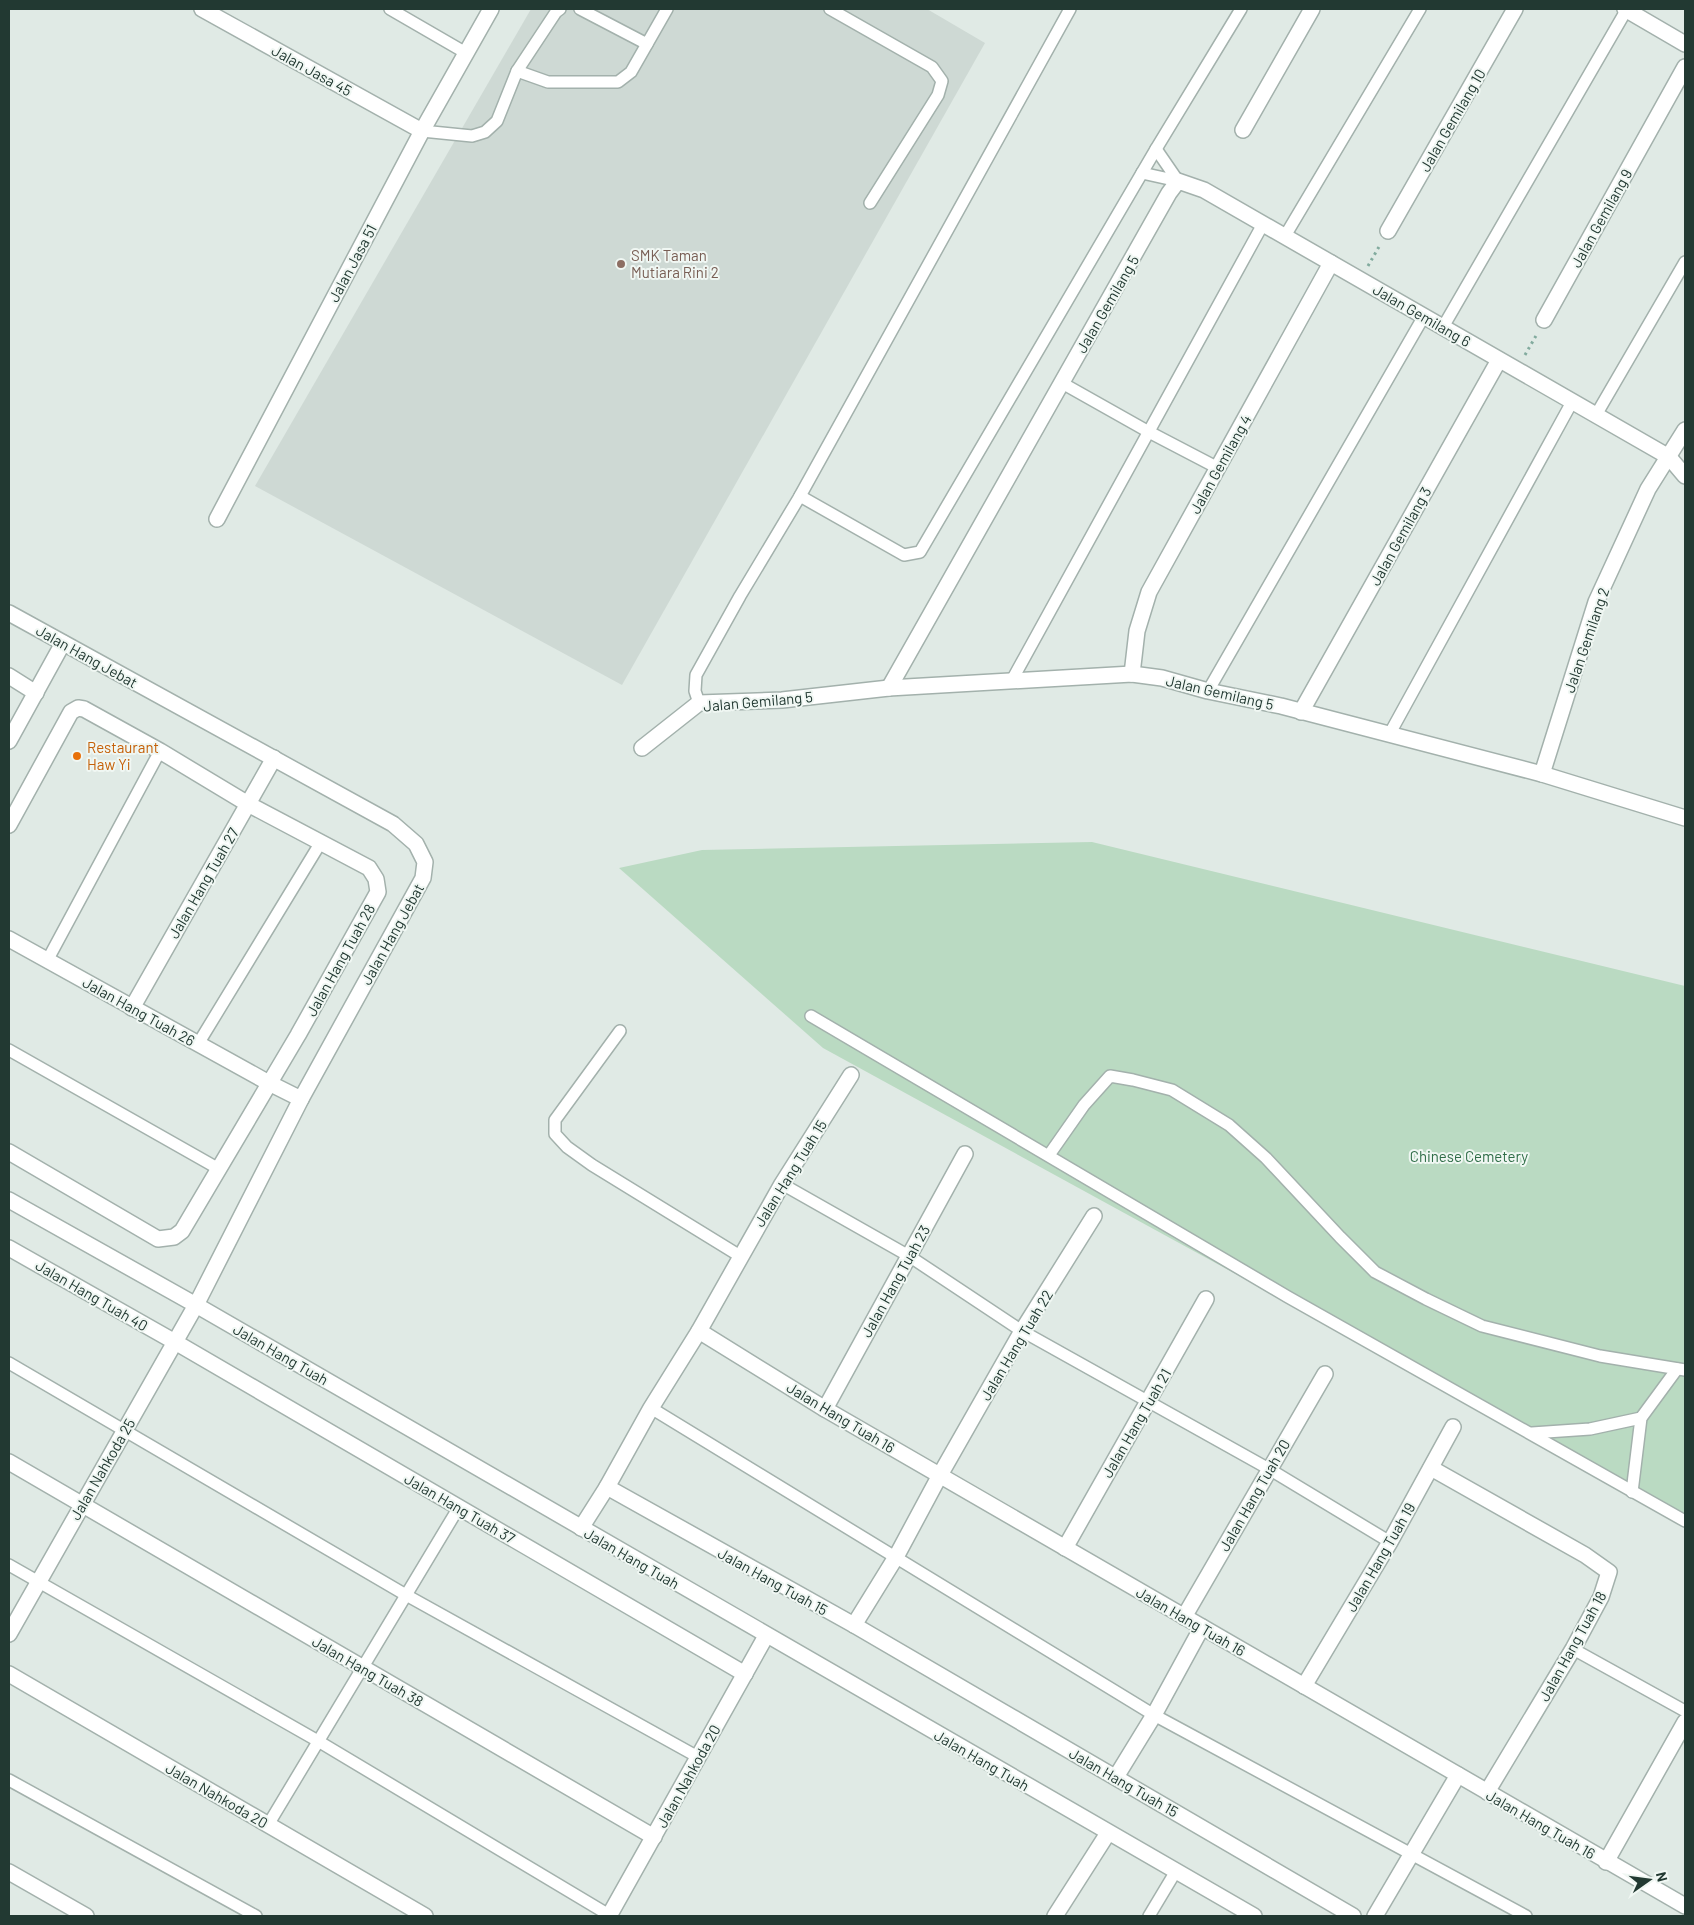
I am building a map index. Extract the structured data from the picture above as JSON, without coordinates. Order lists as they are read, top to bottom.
{
  "streets": {
    "street": [
      "Jalan Jasa 45",
      "Jalan Gemilang 10",
      "Jalan Gemilang 9",
      "Jalan Jasa 51",
      "Jalan Gemilang 5",
      "Jalan Gemilang 6",
      "Jalan Gemilang 4",
      "Jalan Gemilang 3",
      "Jalan Gemilang 2",
      "Jalan Hang Jebat",
      "Jalan Hang Tuah 27",
      "Jalan Hang Tuah 28",
      "Jalan Hang Tuah 26",
      "Jalan Hang Tuah 15",
      "Jalan Hang Tuah 23",
      "Jalan Hang Tuah 40",
      "Jalan Hang Tuah 22",
      "Jalan Hang Tuah",
      "Jalan Hang Tuah 16",
      "Jalan Hang Tuah 21",
      "Jalan Nahkoda 25",
      "Jalan Hang Tuah 20",
      "Jalan Hang Tuah 37",
      "Jalan Hang Tuah 19",
      "Jalan Hang Tuah 18",
      "Jalan Hang Tuah 38",
      "Jalan Nahkoda 20"
    ]
  },
  "crossings": [
    ["Jalan Jasa 45", "Jalan Jasa 51"],
    ["Jalan Gemilang 5", "Jalan Gemilang 6"],
    ["Jalan Gemilang 5", "Jalan Gemilang 4"],
    ["Jalan Gemilang 5", "Jalan Gemilang 3"],
    ["Jalan Gemilang 5", "Jalan Gemilang 2"],
    ["Jalan Gemilang 6", "Jalan Gemilang 4"],
    ["Jalan Gemilang 6", "Jalan Gemilang 3"],
    ["Jalan Gemilang 6", "Jalan Gemilang 2"],
    ["Jalan Hang Jebat", "Jalan Hang Tuah 27"],
    ["Jalan Hang Jebat", "Jalan Hang Tuah 26"],
    ["Jalan Hang Jebat", "Jalan Hang Tuah"],
    ["Jalan Hang Jebat", "Jalan Nahkoda 25"],
    ["Jalan Hang Tuah 27", "Jalan Hang Tuah 28"],
    ["Jalan Hang Tuah 27", "Jalan Hang Tuah 26"],
    ["Jalan Hang Tuah 28", "Jalan Hang Tuah 26"],
    ["Jalan Hang Tuah 15", "Jalan Hang Tuah 22"],
    ["Jalan Hang Tuah 15", "Jalan Hang Tuah 16"],
    ["Jalan Hang Tuah 23", "Jalan Hang Tuah 16"],
    ["Jalan Hang Tuah 40", "Jalan Nahkoda 25"],
    ["Jalan Hang Tuah 40", "Jalan Hang Tuah 37"],
    ["Jalan Hang Tuah 22", "Jalan Hang Tuah 16"],
    ["Jalan Hang Tuah", "Jalan Nahkoda 25"],
    ["Jalan Hang Tuah", "Jalan Nahkoda 20"],
    ["Jalan Hang Tuah 16", "Jalan Hang Tuah 21"],
    ["Jalan Hang Tuah 16", "Jalan Hang Tuah 20"],
    ["Jalan Hang Tuah 16", "Jalan Hang Tuah 19"],
    ["Jalan Hang Tuah 16", "Jalan Hang Tuah 18"],
    ["Jalan Nahkoda 25", "Jalan Hang Tuah 37"],
    ["Jalan Nahkoda 25", "Jalan Hang Tuah 38"],
    ["Jalan Hang Tuah 37", "Jalan Nahkoda 20"],
    ["Jalan Hang Tuah 19", "Jalan Hang Tuah 18"],
    ["Jalan Hang Tuah 38", "Jalan Nahkoda 20"]
  ],
  "parks": ["Chinese Cemetery"],
  "places": ["SMK Taman Mutiara Rini 2", "Restaurant Haw Yi"],
  "north": "right"
}
